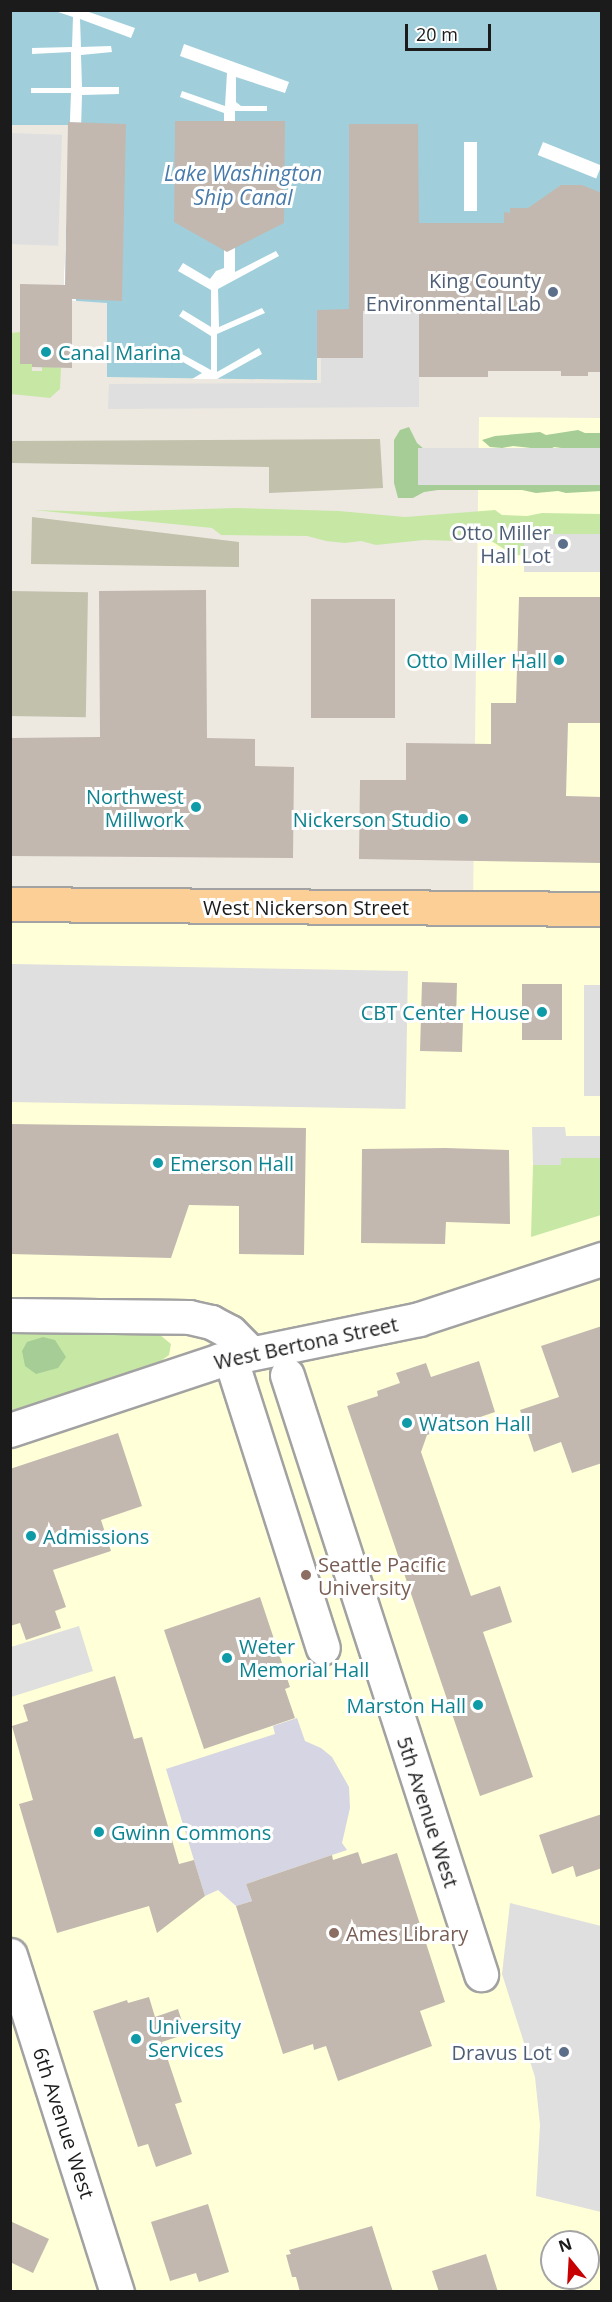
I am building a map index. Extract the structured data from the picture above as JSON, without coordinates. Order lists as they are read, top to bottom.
{
  "streets": {
    "main road": ["West Nickerson Street"],
    "street": ["West Bertona Street", "5th Avenue West", "6th Avenue West"]
  },
  "water": ["Lake Washington Ship Canal"],
  "places": [
    "King County Environmental Lab",
    "Canal Marina",
    "Otto Miller Hall Lot",
    "Otto Miller Hall",
    "Northwest Millwork",
    "Nickerson Studio",
    "CBT Center House",
    "Emerson Hall",
    "Watson Hall",
    "Admissions",
    "Seattle Pacific University",
    "Weter Memorial Hall",
    "Marston Hall",
    "Gwinn Commons",
    "Ames Library",
    "University Services",
    "Dravus Lot"
  ],
  "scale_bar": "20 m",
  "north": "top"
}
